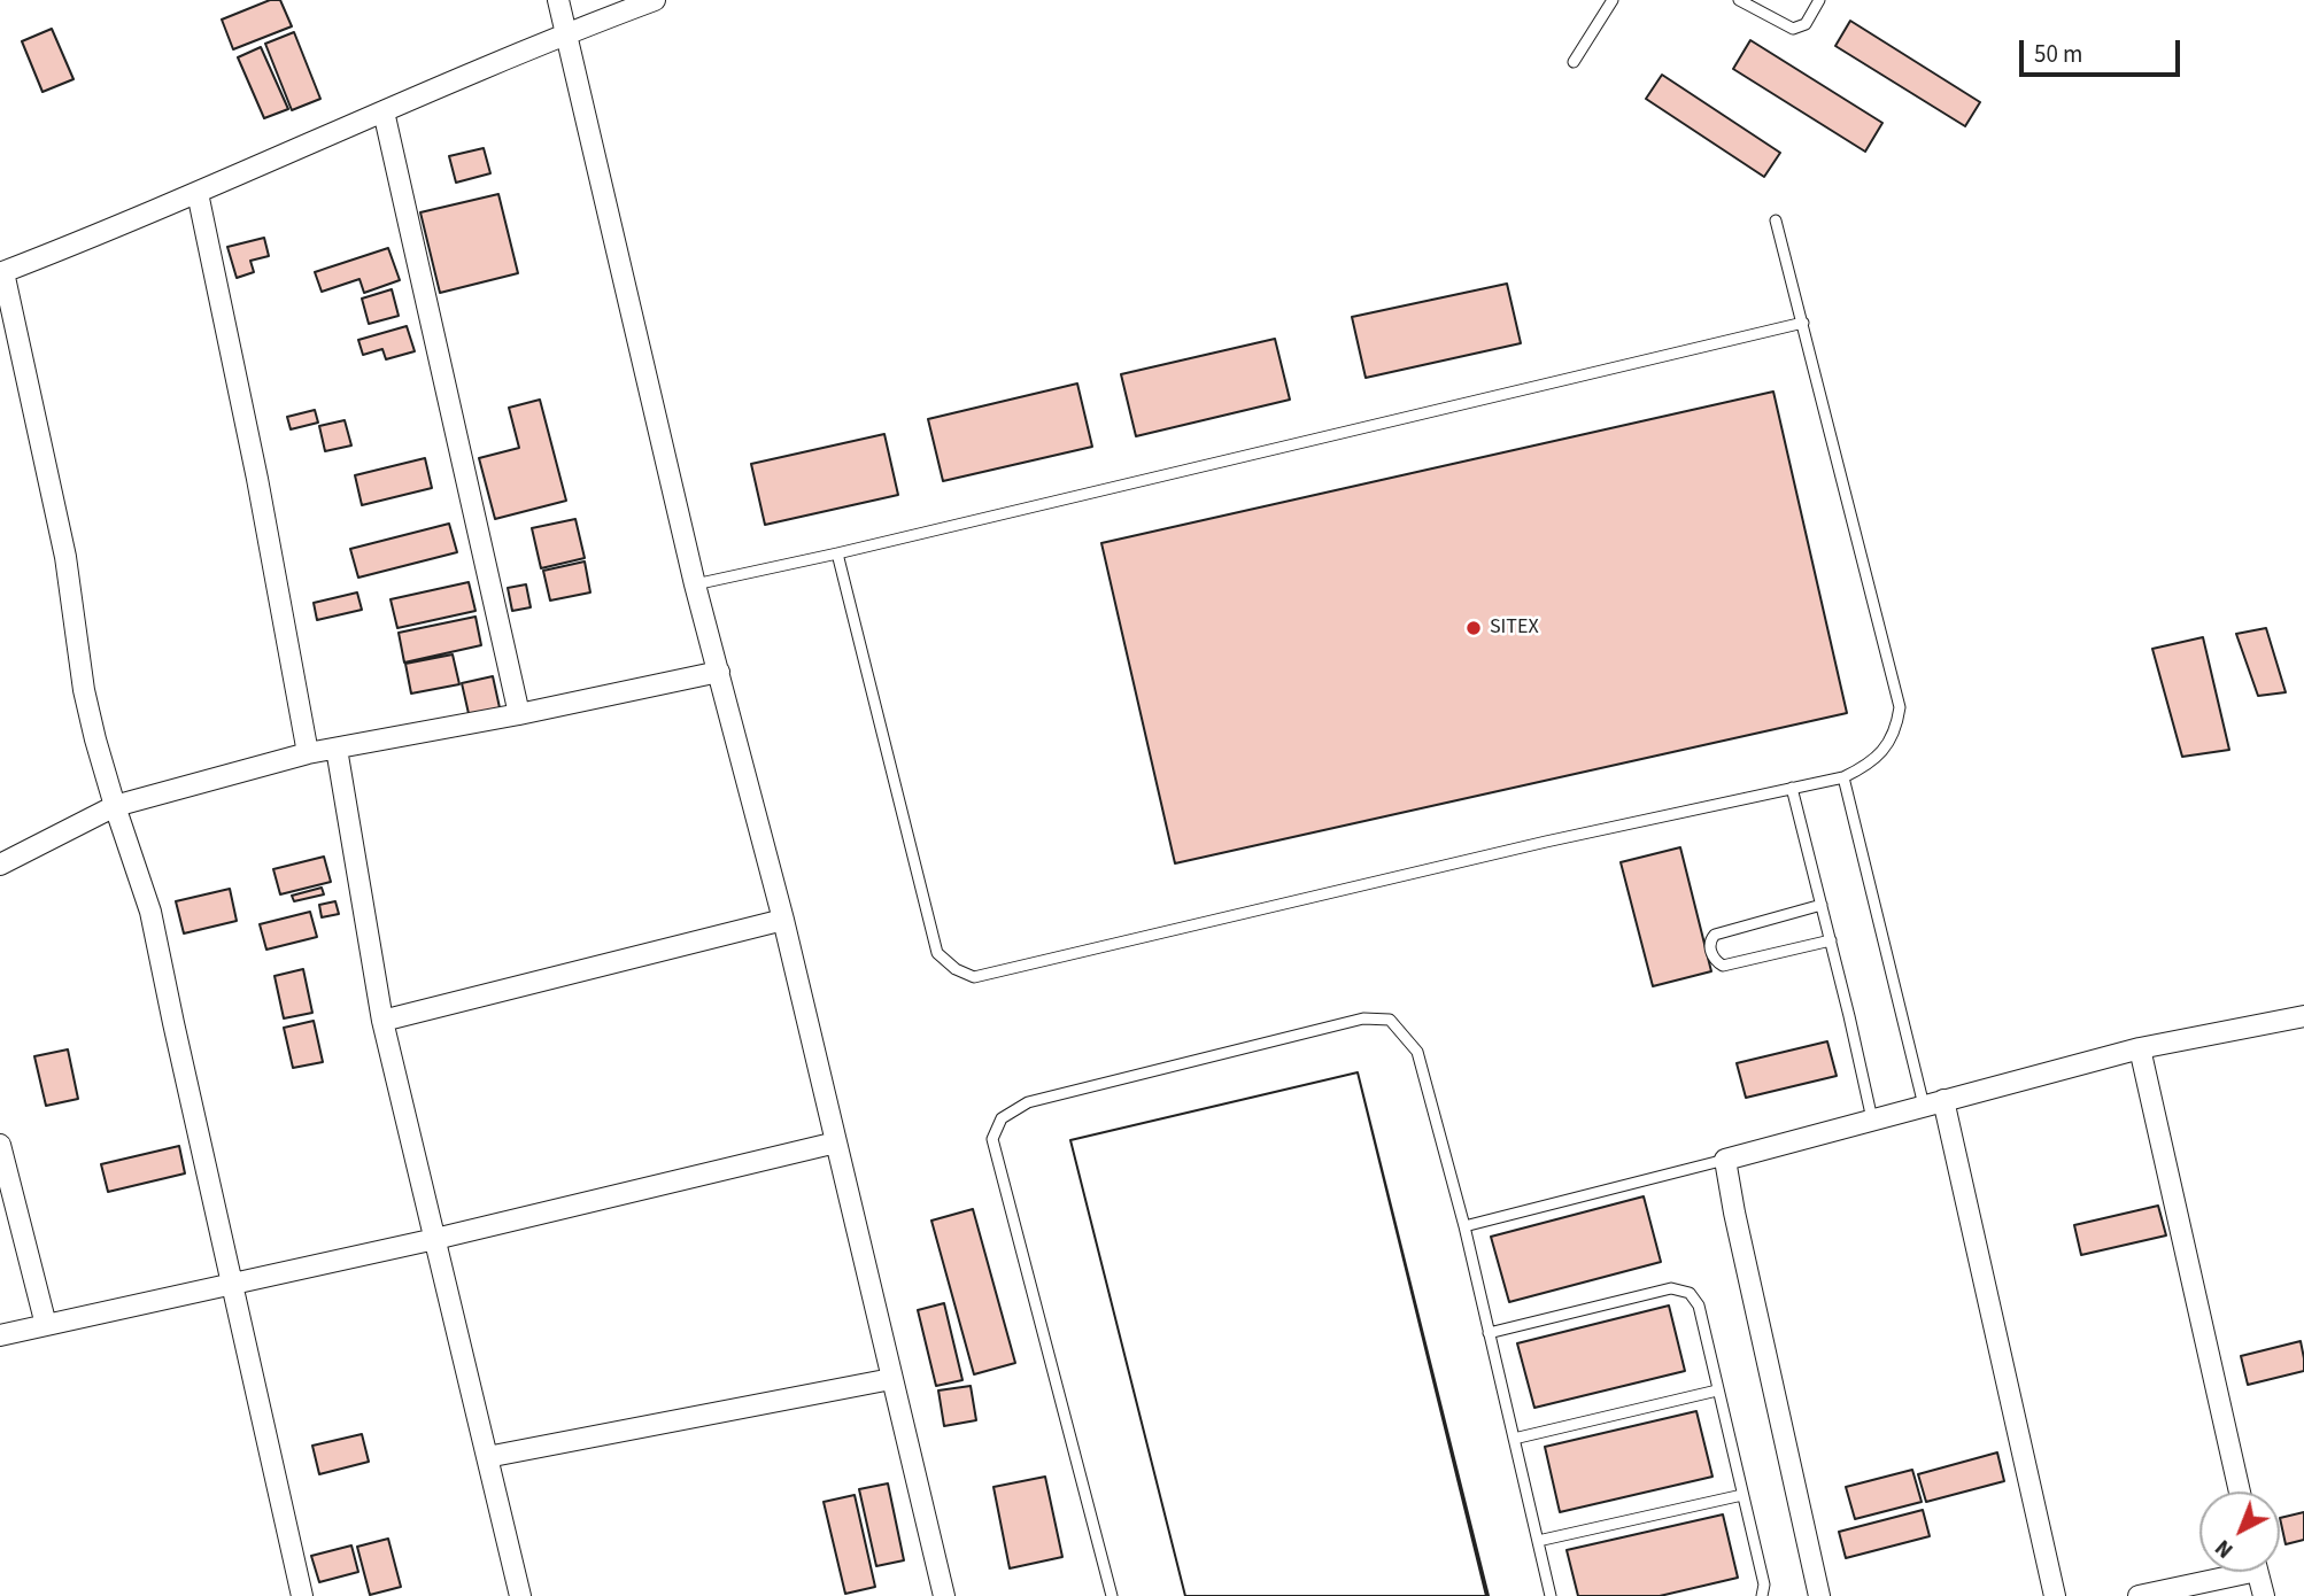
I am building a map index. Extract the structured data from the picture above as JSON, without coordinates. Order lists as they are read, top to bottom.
{
  "places": ["SITEX"],
  "scale_bar": "50 m",
  "north": "bottom left"
}
